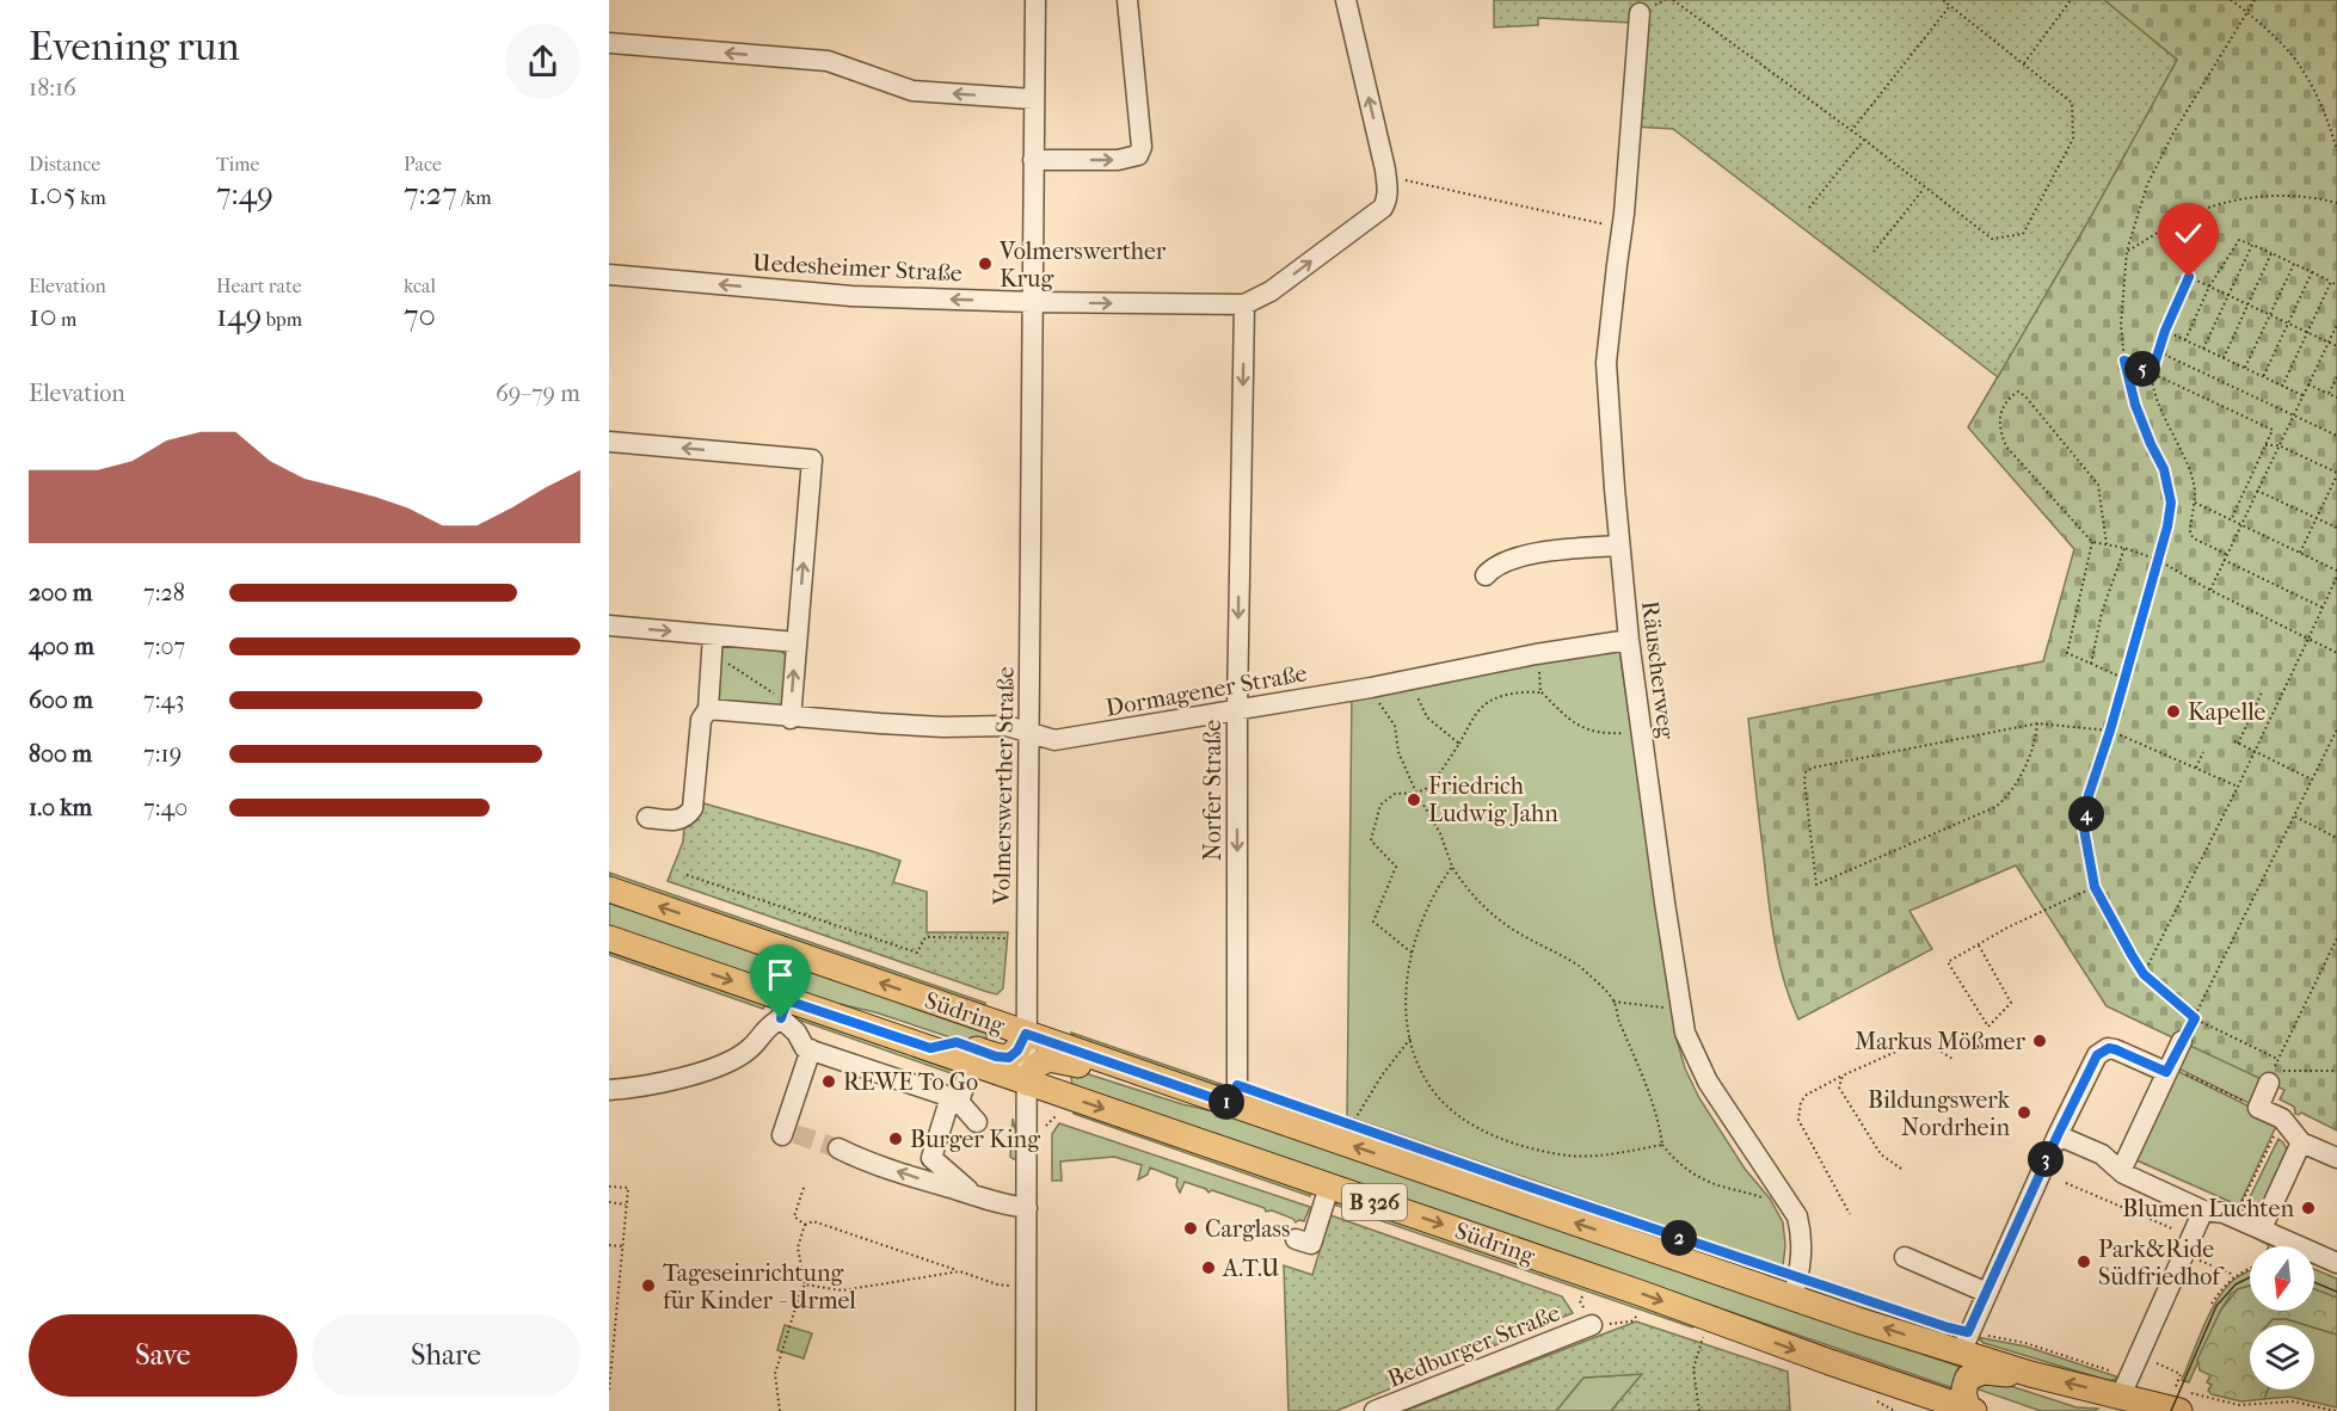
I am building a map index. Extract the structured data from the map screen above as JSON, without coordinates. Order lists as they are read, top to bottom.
{
  "streets": {
    "main road": ["Südring", "B 326"],
    "street": [
      "Uedesheimer Straße",
      "Räuscherweg",
      "Dormagener Straße",
      "Volmerswerther Straße",
      "Norfer Straße",
      "Bedburger Straße"
    ]
  },
  "crossings": [
    ["Uedesheimer Straße", "Volmerswerther Straße"],
    ["Uedesheimer Straße", "Norfer Straße"],
    ["Räuscherweg", "Dormagener Straße"],
    ["Räuscherweg", "Südring"],
    ["Dormagener Straße", "Volmerswerther Straße"],
    ["Dormagener Straße", "Norfer Straße"],
    ["Volmerswerther Straße", "Südring"],
    ["Volmerswerther Straße", "B 326"],
    ["Norfer Straße", "Südring"],
    ["Südring", "B 326"]
  ],
  "one_way": ["Norfer Straße"],
  "places": [
    "Volmerswerther Krug",
    "Kapelle",
    "Friedrich Ludwig Jahn",
    "Markus Mößmer",
    "REWE To Go",
    "Bildungswerk Nordrhein",
    "Burger King",
    "Blumen Luchten",
    "Carglass",
    "Park&Ride Südfriedhof",
    "A.T.U",
    "Tageseinrichtung für Kinder - Urmel"
  ],
  "north": "bottom",
  "page": {
    "heading": ["Evening run", "18:16"],
    "stats": [
      ["Distance", "1.05 km"],
      ["Time", "7:49"],
      ["Pace", "7:27 /km"],
      ["Elevation", "10 m"],
      ["Heart rate", "149 bpm"],
      ["kcal", "70"]
    ],
    "pins": [
      "5",
      "4",
      "1",
      "3",
      "2"
    ],
    "chart": ["Elevation", "69–79 m"],
    "list": [
      {
        "name": "200 m",
        "note": "7:28"
      },
      {
        "name": "400 m",
        "note": "7:07"
      },
      {
        "name": "600 m",
        "note": "7:43"
      },
      {
        "name": "800 m",
        "note": "7:19"
      },
      {
        "name": "1.0 km",
        "note": "7:40"
      }
    ],
    "buttons": ["Save", "Share"]
  }
}
